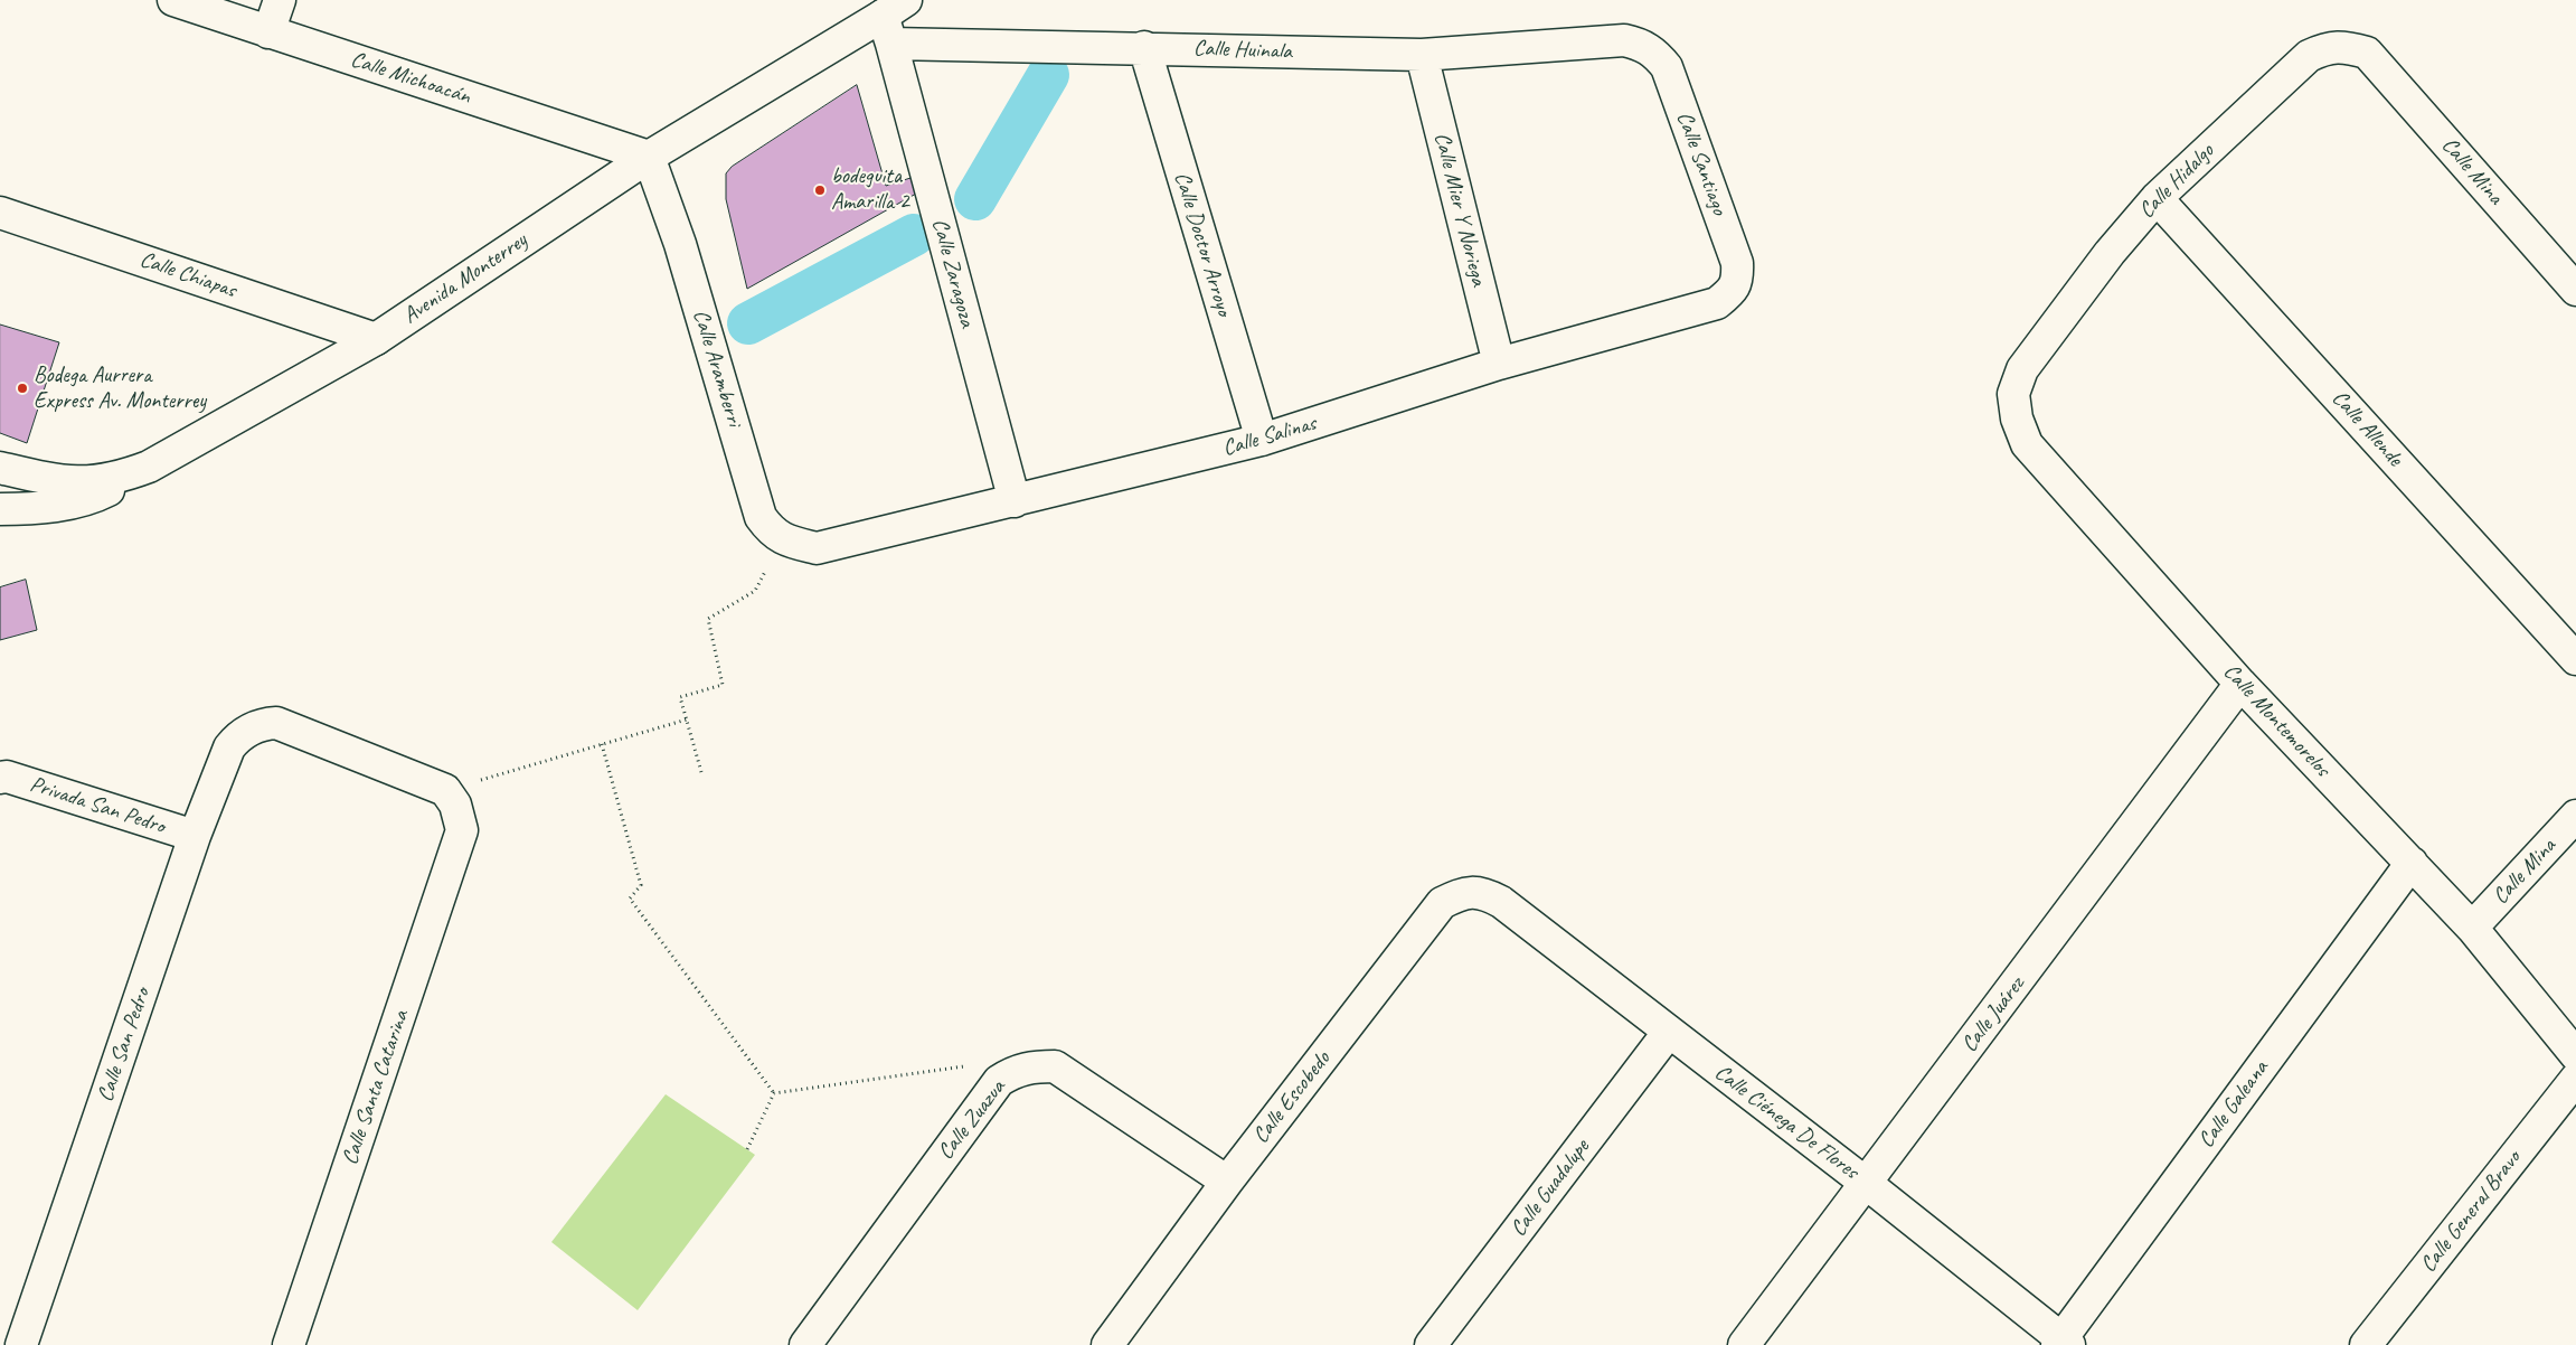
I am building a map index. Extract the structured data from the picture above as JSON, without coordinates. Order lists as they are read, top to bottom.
{
  "streets": {
    "street": [
      "Calle Huinala",
      "Calle Michoacán",
      "Calle Santiago",
      "Calle Mina",
      "Calle Hidalgo",
      "Calle Mier Y Noriega",
      "Calle Doctor Arroyo",
      "Calle Zaragoza",
      "Calle Chiapas",
      "Avenida Monterrey",
      "Calle Aramberri",
      "Calle Allende",
      "Calle Salinas",
      "Calle Montemorelos",
      "Privada San Pedro",
      "Calle Juárez",
      "Calle San Pedro",
      "Calle Santa Catarina",
      "Calle Escobedo",
      "Calle Galeana",
      "Calle Zuazua",
      "Calle Ciénega De Flores",
      "Calle Guadalupe",
      "Calle General Bravo"
    ]
  },
  "crossings": [
    ["Calle Huinala", "Calle Santiago"],
    ["Calle Huinala", "Calle Mier Y Noriega"],
    ["Calle Huinala", "Calle Doctor Arroyo"],
    ["Calle Huinala", "Calle Zaragoza"],
    ["Calle Huinala", "Avenida Monterrey"],
    ["Calle Michoacán", "Avenida Monterrey"],
    ["Calle Michoacán", "Calle Aramberri"],
    ["Calle Santiago", "Calle Salinas"],
    ["Calle Mina", "Calle Hidalgo"],
    ["Calle Mina", "Calle Montemorelos"],
    ["Calle Hidalgo", "Calle Allende"],
    ["Calle Hidalgo", "Calle Montemorelos"],
    ["Calle Mier Y Noriega", "Calle Salinas"],
    ["Calle Doctor Arroyo", "Calle Salinas"],
    ["Calle Zaragoza", "Avenida Monterrey"],
    ["Calle Zaragoza", "Calle Salinas"],
    ["Calle Chiapas", "Avenida Monterrey"],
    ["Avenida Monterrey", "Calle Aramberri"],
    ["Calle Aramberri", "Calle Salinas"],
    ["Calle Montemorelos", "Calle Juárez"],
    ["Calle Montemorelos", "Calle Galeana"],
    ["Privada San Pedro", "Calle San Pedro"],
    ["Calle Juárez", "Calle Ciénega De Flores"],
    ["Calle San Pedro", "Calle Santa Catarina"],
    ["Calle Escobedo", "Calle Zuazua"],
    ["Calle Escobedo", "Calle Ciénega De Flores"],
    ["Calle Galeana", "Calle Ciénega De Flores"],
    ["Calle Ciénega De Flores", "Calle Guadalupe"]
  ],
  "places": ["bodeguita Amarilla 2", "Bodega Aurrera Express Av. Monterrey"]
}
